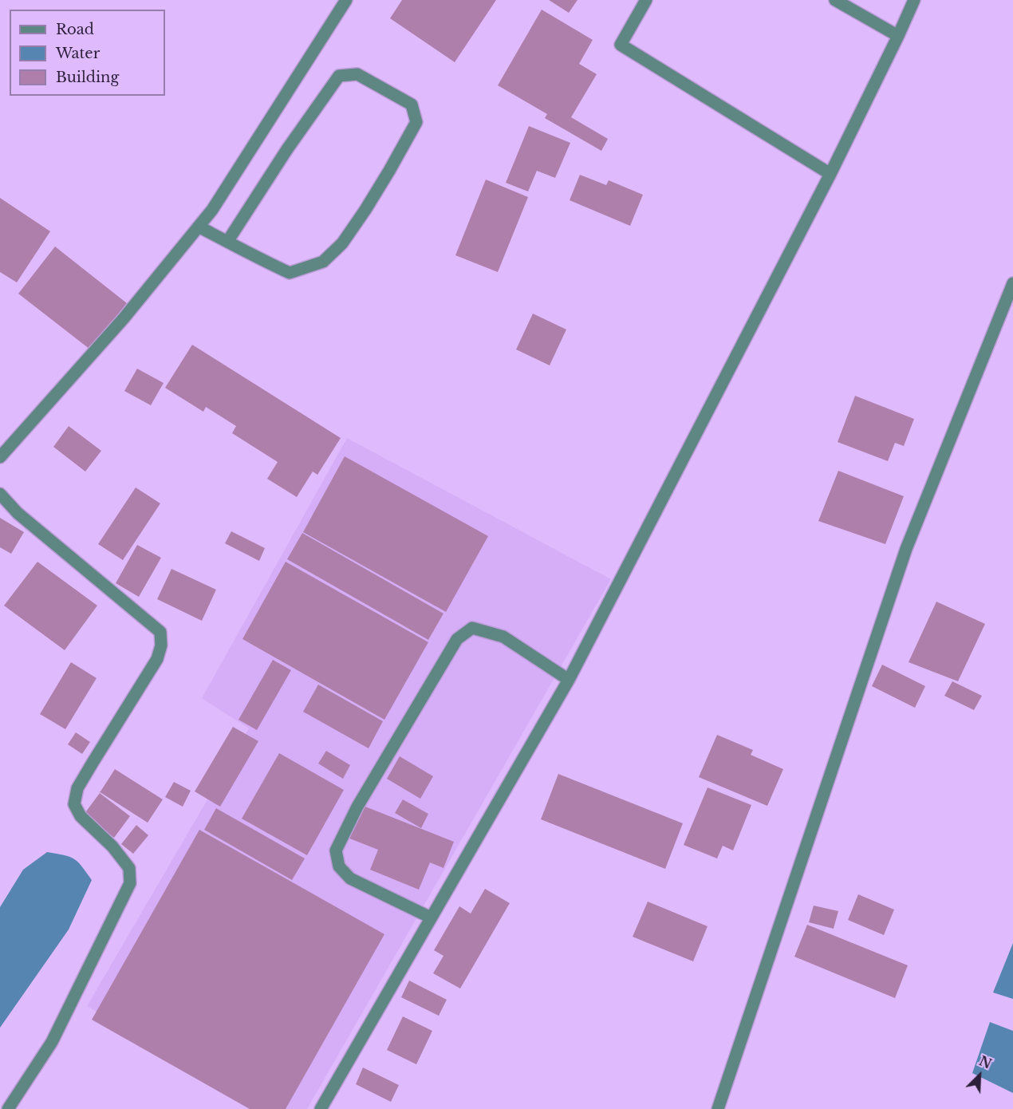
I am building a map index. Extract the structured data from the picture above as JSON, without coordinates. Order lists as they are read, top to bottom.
{
  "legend": ["Road", "Water", "Building"],
  "north": "top right"
}
